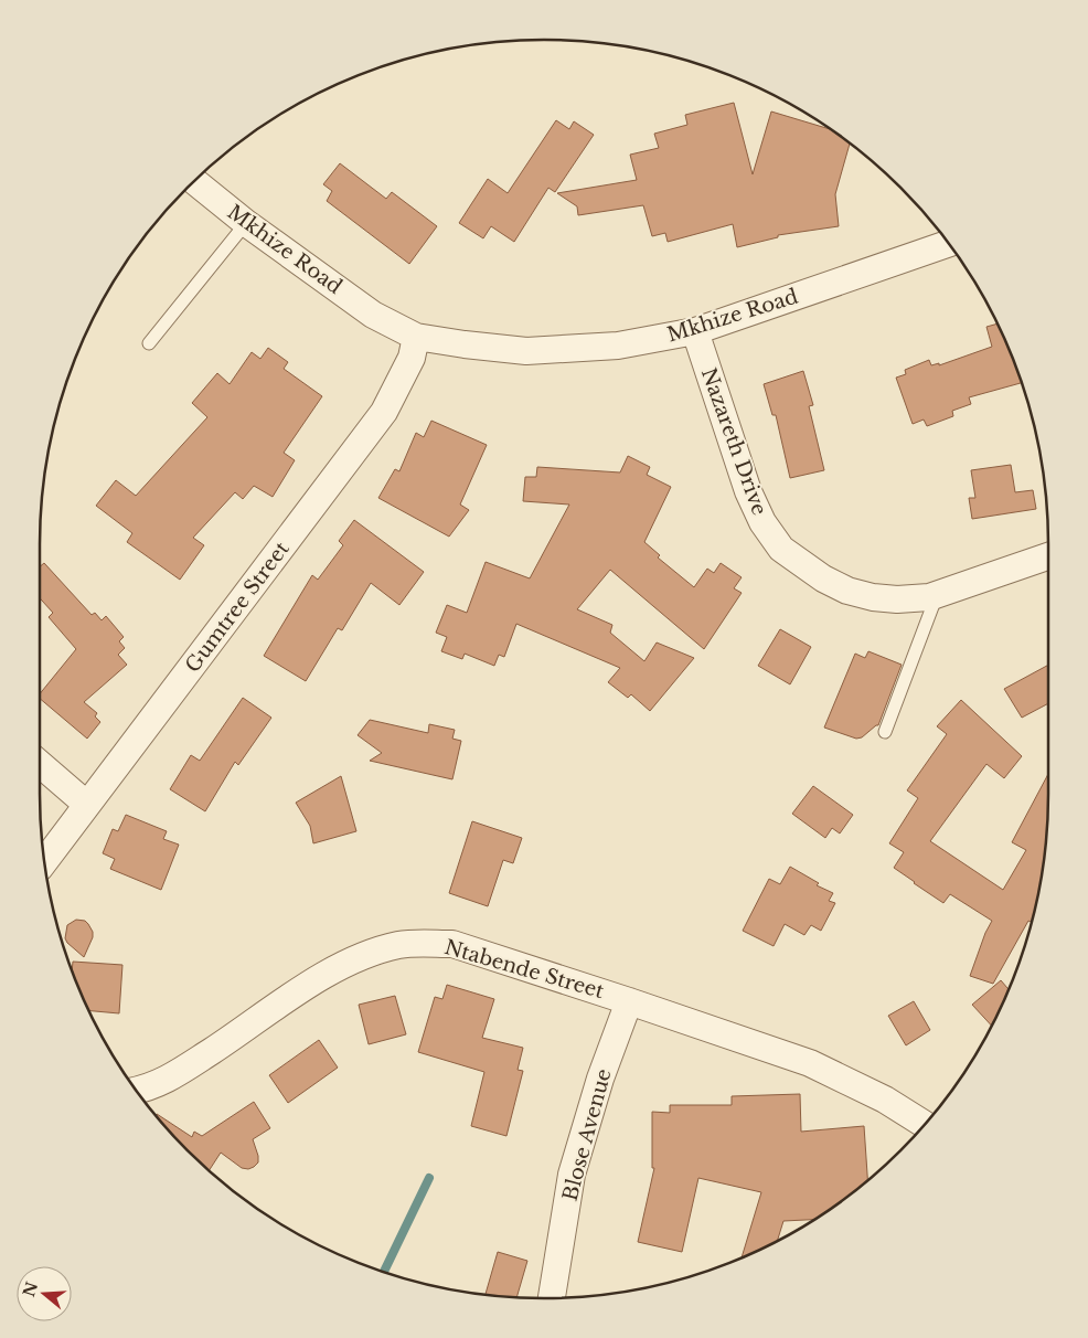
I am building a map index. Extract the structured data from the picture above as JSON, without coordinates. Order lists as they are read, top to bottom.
{
  "streets": {
    "street": [
      "Mkhize Road",
      "Nazareth Drive",
      "Gumtree Street",
      "Ntabende Street",
      "Blose Avenue"
    ]
  },
  "crossings": [
    ["Mkhize Road", "Nazareth Drive"],
    ["Mkhize Road", "Gumtree Street"],
    ["Ntabende Street", "Blose Avenue"]
  ],
  "north": "left"
}
